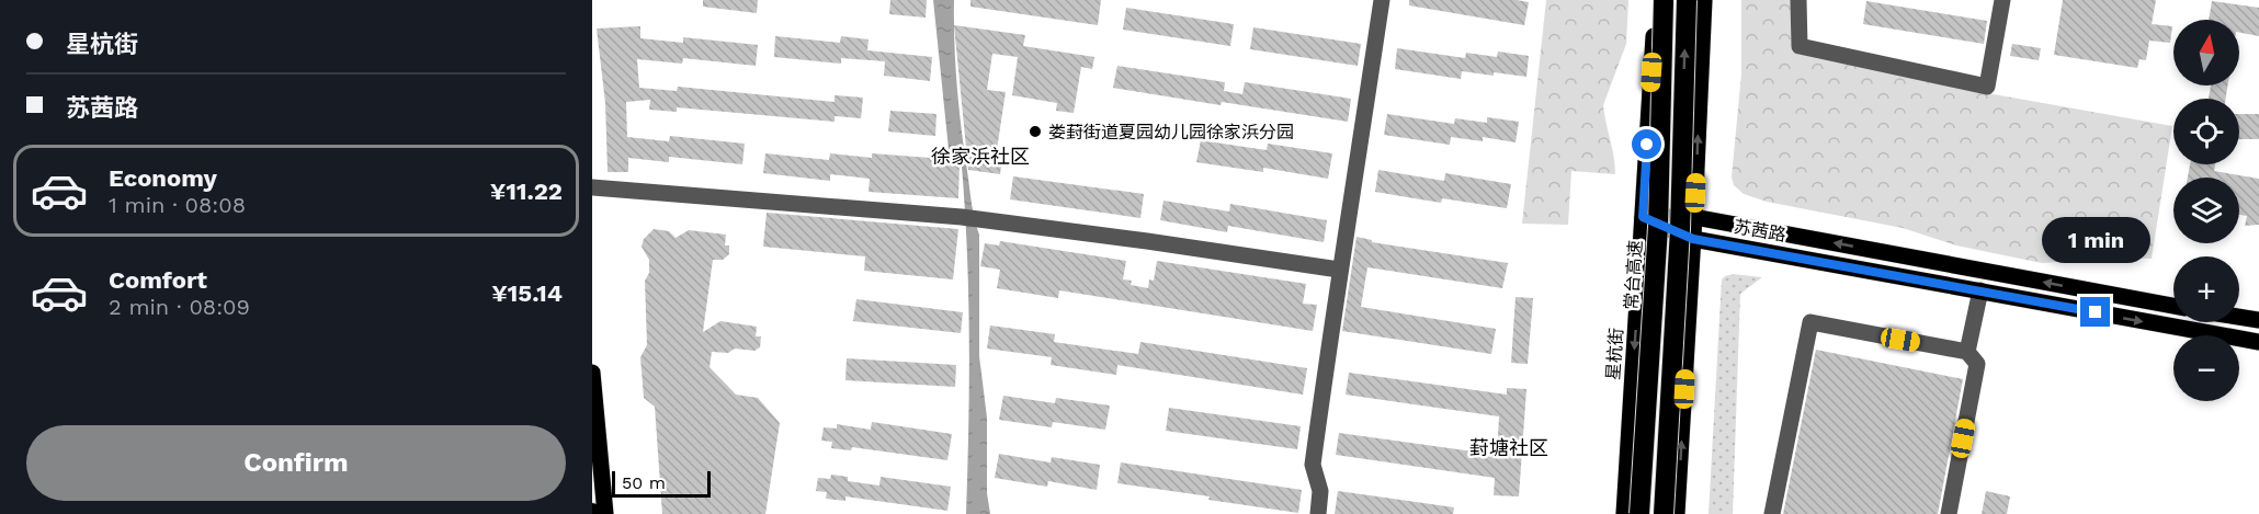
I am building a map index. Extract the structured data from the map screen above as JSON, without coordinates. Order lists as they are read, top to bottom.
{
  "streets": {
    "highway": ["常台高速"],
    "main road": ["苏茜路", "星杭街"]
  },
  "crossings": [
    ["苏茜路", "星杭街"]
  ],
  "districts": ["徐家浜社区", "葑塘社区"],
  "places": ["娄葑街道夏园幼儿园徐家浜分园"],
  "scale_bar": "50 m",
  "north": "top",
  "page": {
    "banner": ["星杭街", "苏茜路"],
    "map_buttons": ["+", "−"],
    "list": [
      {
        "name": "Economy",
        "note": "1 min · 08:08",
        "value": "¥11.22"
      },
      {
        "name": "Comfort",
        "note": "2 min · 08:09",
        "value": "¥15.14"
      }
    ],
    "bubble": "1 min",
    "buttons": "Confirm",
    "scale": "50 m"
  }
}
